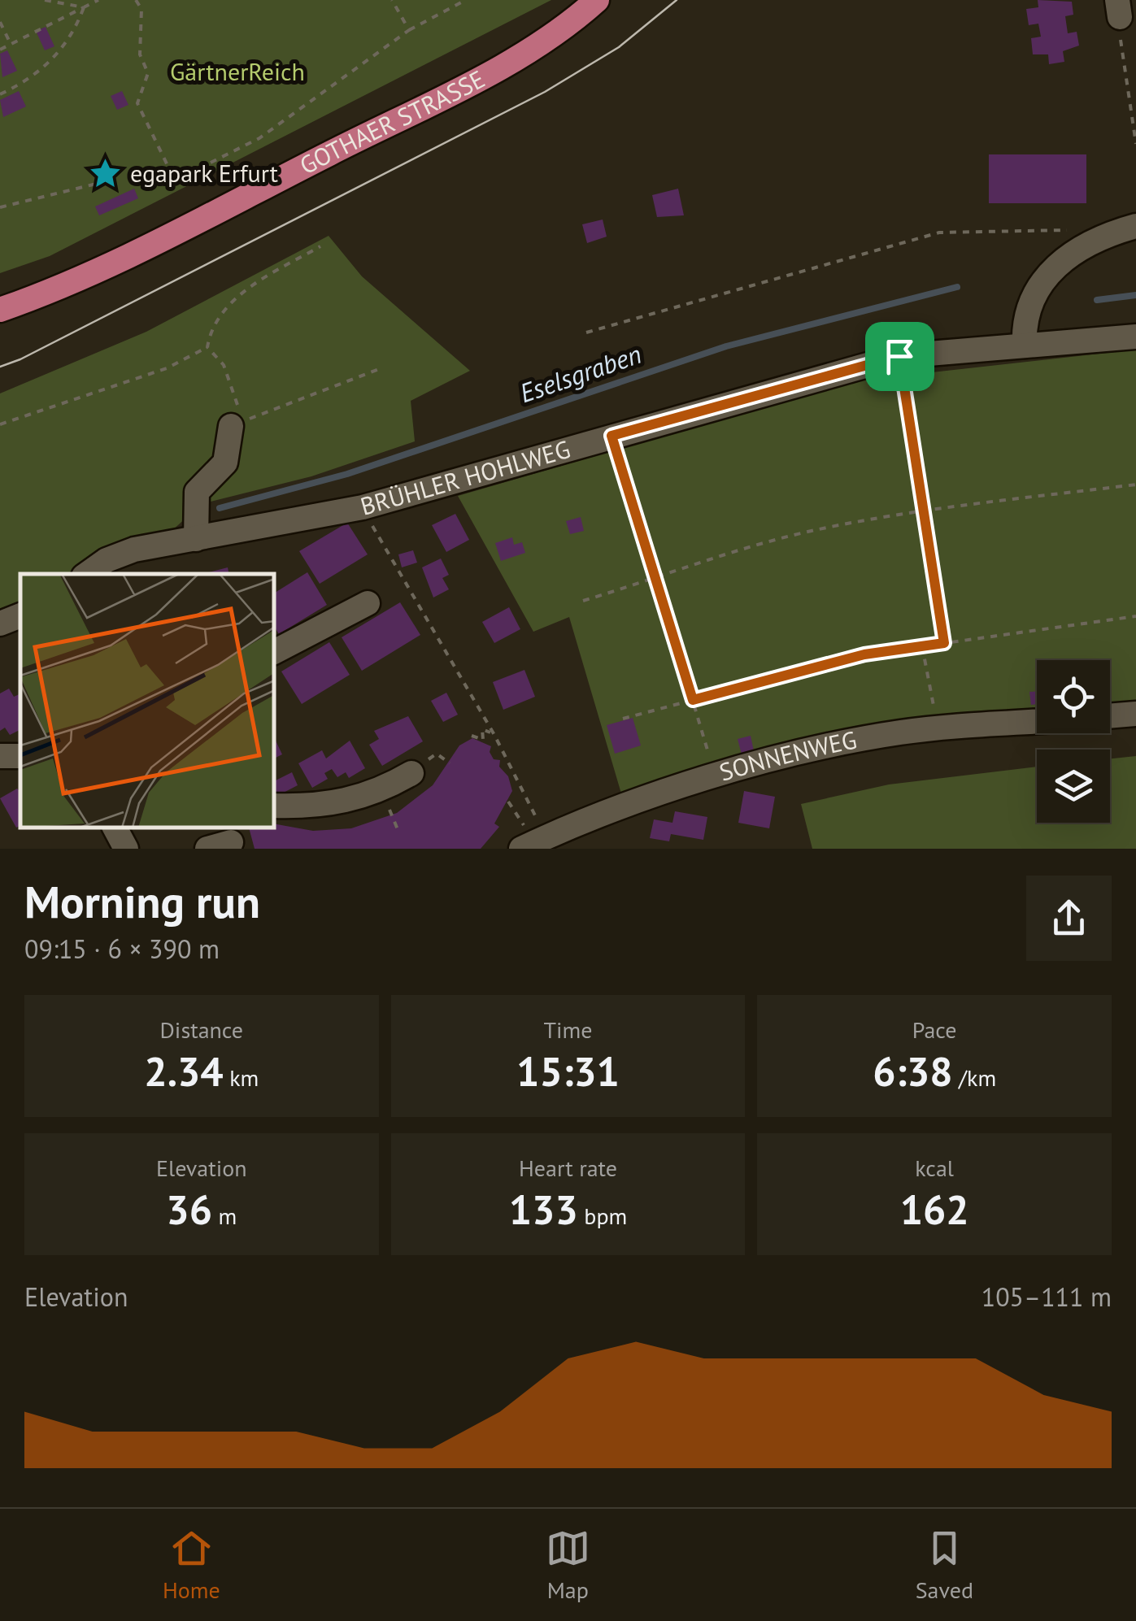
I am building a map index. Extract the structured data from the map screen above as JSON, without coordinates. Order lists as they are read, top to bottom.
{
  "streets": {
    "main road": ["GOTHAER STRASSE"],
    "street": ["BRÜHLER HOHLWEG", "SONNENWEG"]
  },
  "water": ["Eselsgraben"],
  "parks": ["GärtnerReich"],
  "places": {
    "place": ["egapark Erfurt"]
  },
  "page": {
    "heading": ["Morning run", "09:15 · 6 × 390 m"],
    "stats": [
      ["Distance", "2.34 km"],
      ["Time", "15:31"],
      ["Pace", "6:38 /km"],
      ["Elevation", "36 m"],
      ["Heart rate", "133 bpm"],
      ["kcal", "162"]
    ],
    "chart": ["Elevation", "105–111 m"],
    "tabs": ["Home", "Map", "Saved"]
  }
}
